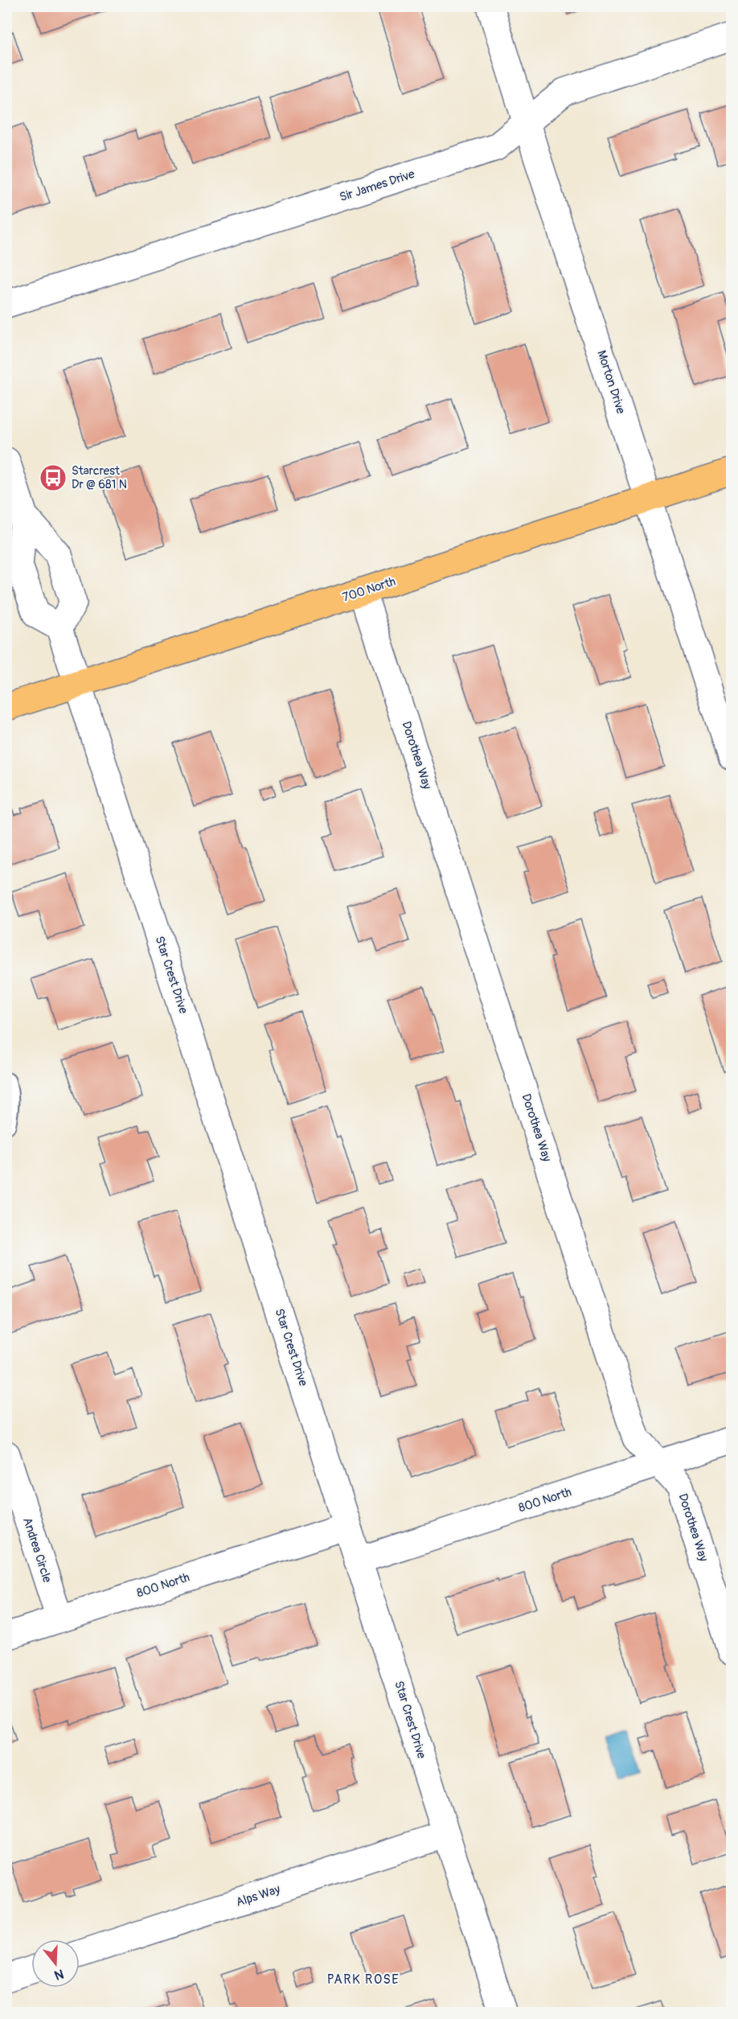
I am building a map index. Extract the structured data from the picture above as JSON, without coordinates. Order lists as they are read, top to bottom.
{
  "streets": {
    "main road": ["700 North"],
    "street": [
      "Sir James Drive",
      "Morton Drive",
      "Dorothea Way",
      "Star Crest Drive",
      "800 North",
      "Andrea Circle",
      "Alps Way"
    ]
  },
  "crossings": [
    ["Sir James Drive", "Morton Drive"],
    ["Morton Drive", "700 North"],
    ["700 North", "Dorothea Way"],
    ["700 North", "Star Crest Drive"],
    ["Dorothea Way", "800 North"],
    ["Star Crest Drive", "800 North"],
    ["Star Crest Drive", "Alps Way"],
    ["800 North", "Andrea Circle"]
  ],
  "districts": ["PARK ROSE"],
  "places": {
    "bus stop": ["Starcrest Dr @ 681 N"]
  },
  "north": "bottom"
}
